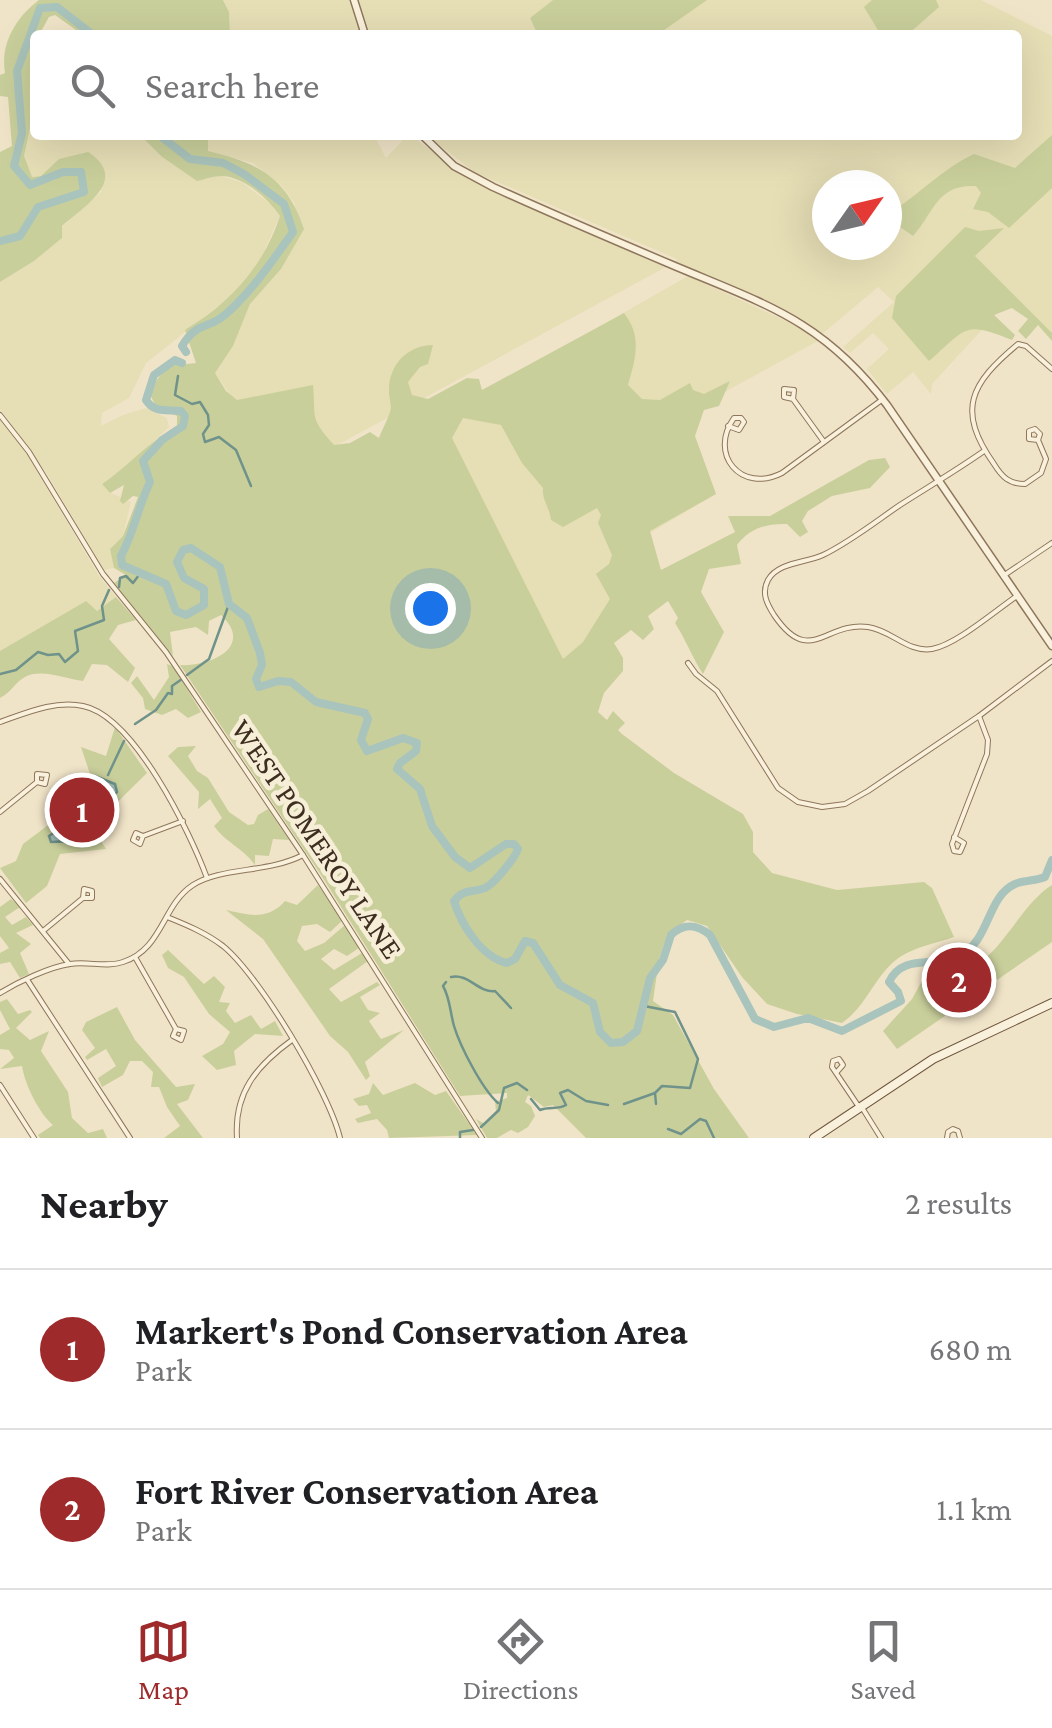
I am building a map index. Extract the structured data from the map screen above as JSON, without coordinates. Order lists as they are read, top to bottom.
{
  "streets": {
    "street": ["WEST POMEROY LANE"]
  },
  "north": "top right",
  "page": {
    "search": "Search here",
    "pins": ["1", "2"],
    "heading": ["Nearby", "2 results"],
    "list": [
      {
        "mark": "1",
        "name": "Markert's Pond Conservation Area",
        "note": "Park",
        "value": "680 m"
      },
      {
        "mark": "2",
        "name": "Fort River Conservation Area",
        "note": "Park",
        "value": "1.1 km"
      }
    ],
    "nav": ["Map", "Directions", "Saved"]
  }
}
